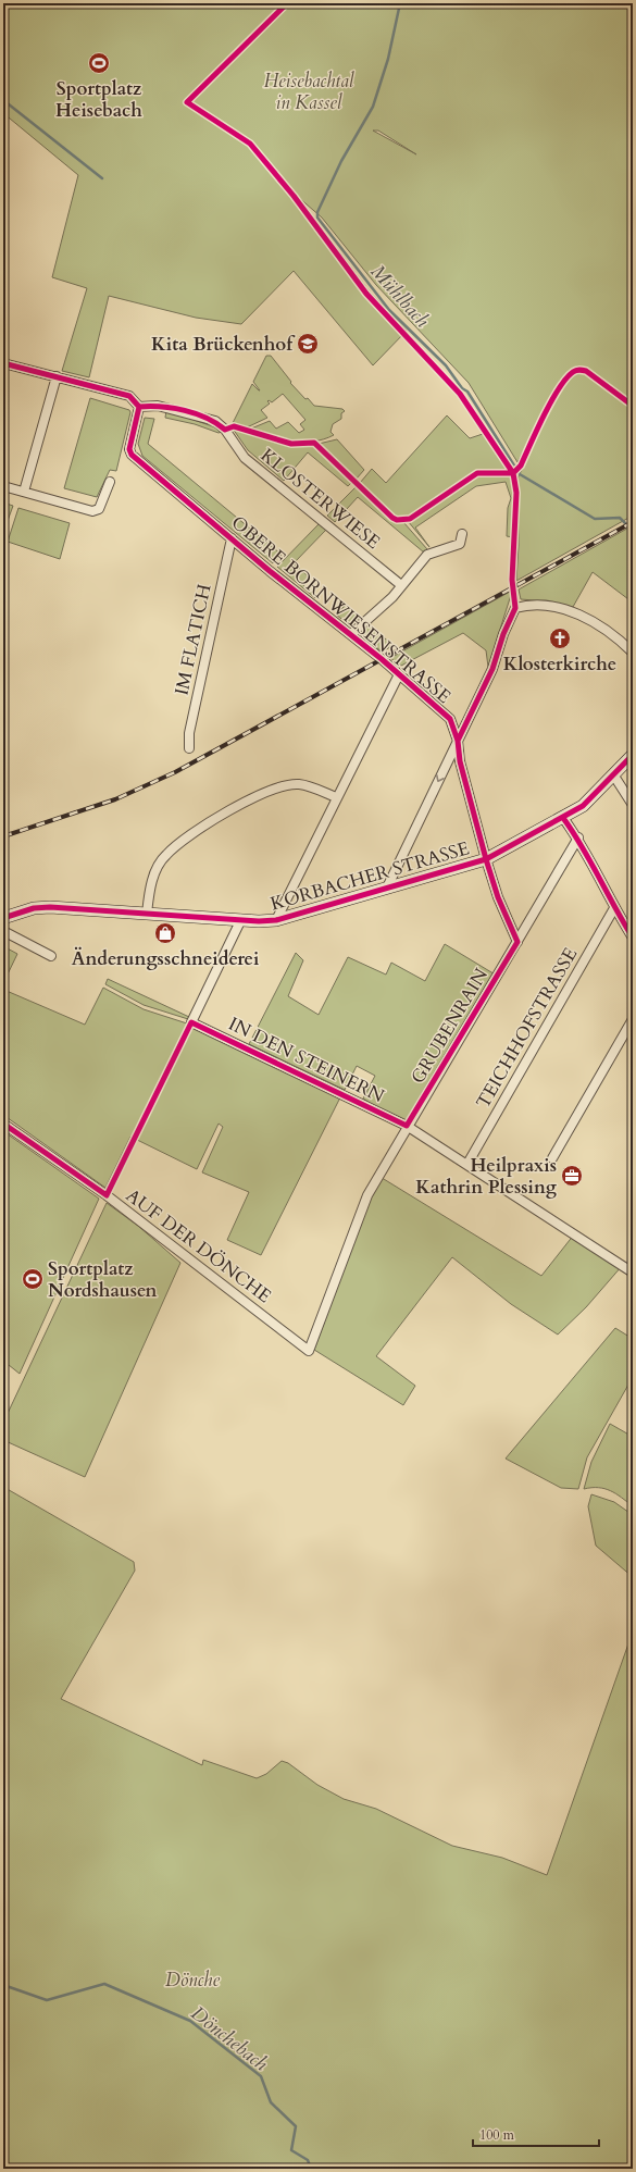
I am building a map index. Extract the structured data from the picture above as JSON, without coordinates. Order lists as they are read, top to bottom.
{
  "streets": {
    "street": [
      "KLOSTERWIESE",
      "OBERE BORNWIESENSTRASSE",
      "IM FLATICH",
      "KORBACHER STRASSE",
      "GRUBENRAIN",
      "TEICHHOFSTRASSE",
      "IN DEN STEINERN",
      "AUF DER DÖNCHE"
    ]
  },
  "crossings": [
    ["KLOSTERWIESE", "OBERE BORNWIESENSTRASSE"],
    ["OBERE BORNWIESENSTRASSE", "IM FLATICH"],
    ["OBERE BORNWIESENSTRASSE", "KORBACHER STRASSE"],
    ["OBERE BORNWIESENSTRASSE", "GRUBENRAIN"],
    ["KORBACHER STRASSE", "IN DEN STEINERN"],
    ["GRUBENRAIN", "IN DEN STEINERN"],
    ["GRUBENRAIN", "AUF DER DÖNCHE"],
    ["TEICHHOFSTRASSE", "IN DEN STEINERN"]
  ],
  "water": ["Mühlbach", "Dönchebach"],
  "parks": ["Heisebachtal in Kassel", "Dönche"],
  "places": {
    "sports": ["Sportplatz Heisebach", "Sportplatz Nordshausen"],
    "school or university": ["Kita Brückenhof"],
    "church": ["Klosterkirche"],
    "shop": ["Änderungsschneiderei"],
    "office": ["Heilpraxis Kathrin Plessing"]
  },
  "scale_bar": "100 m"
}
